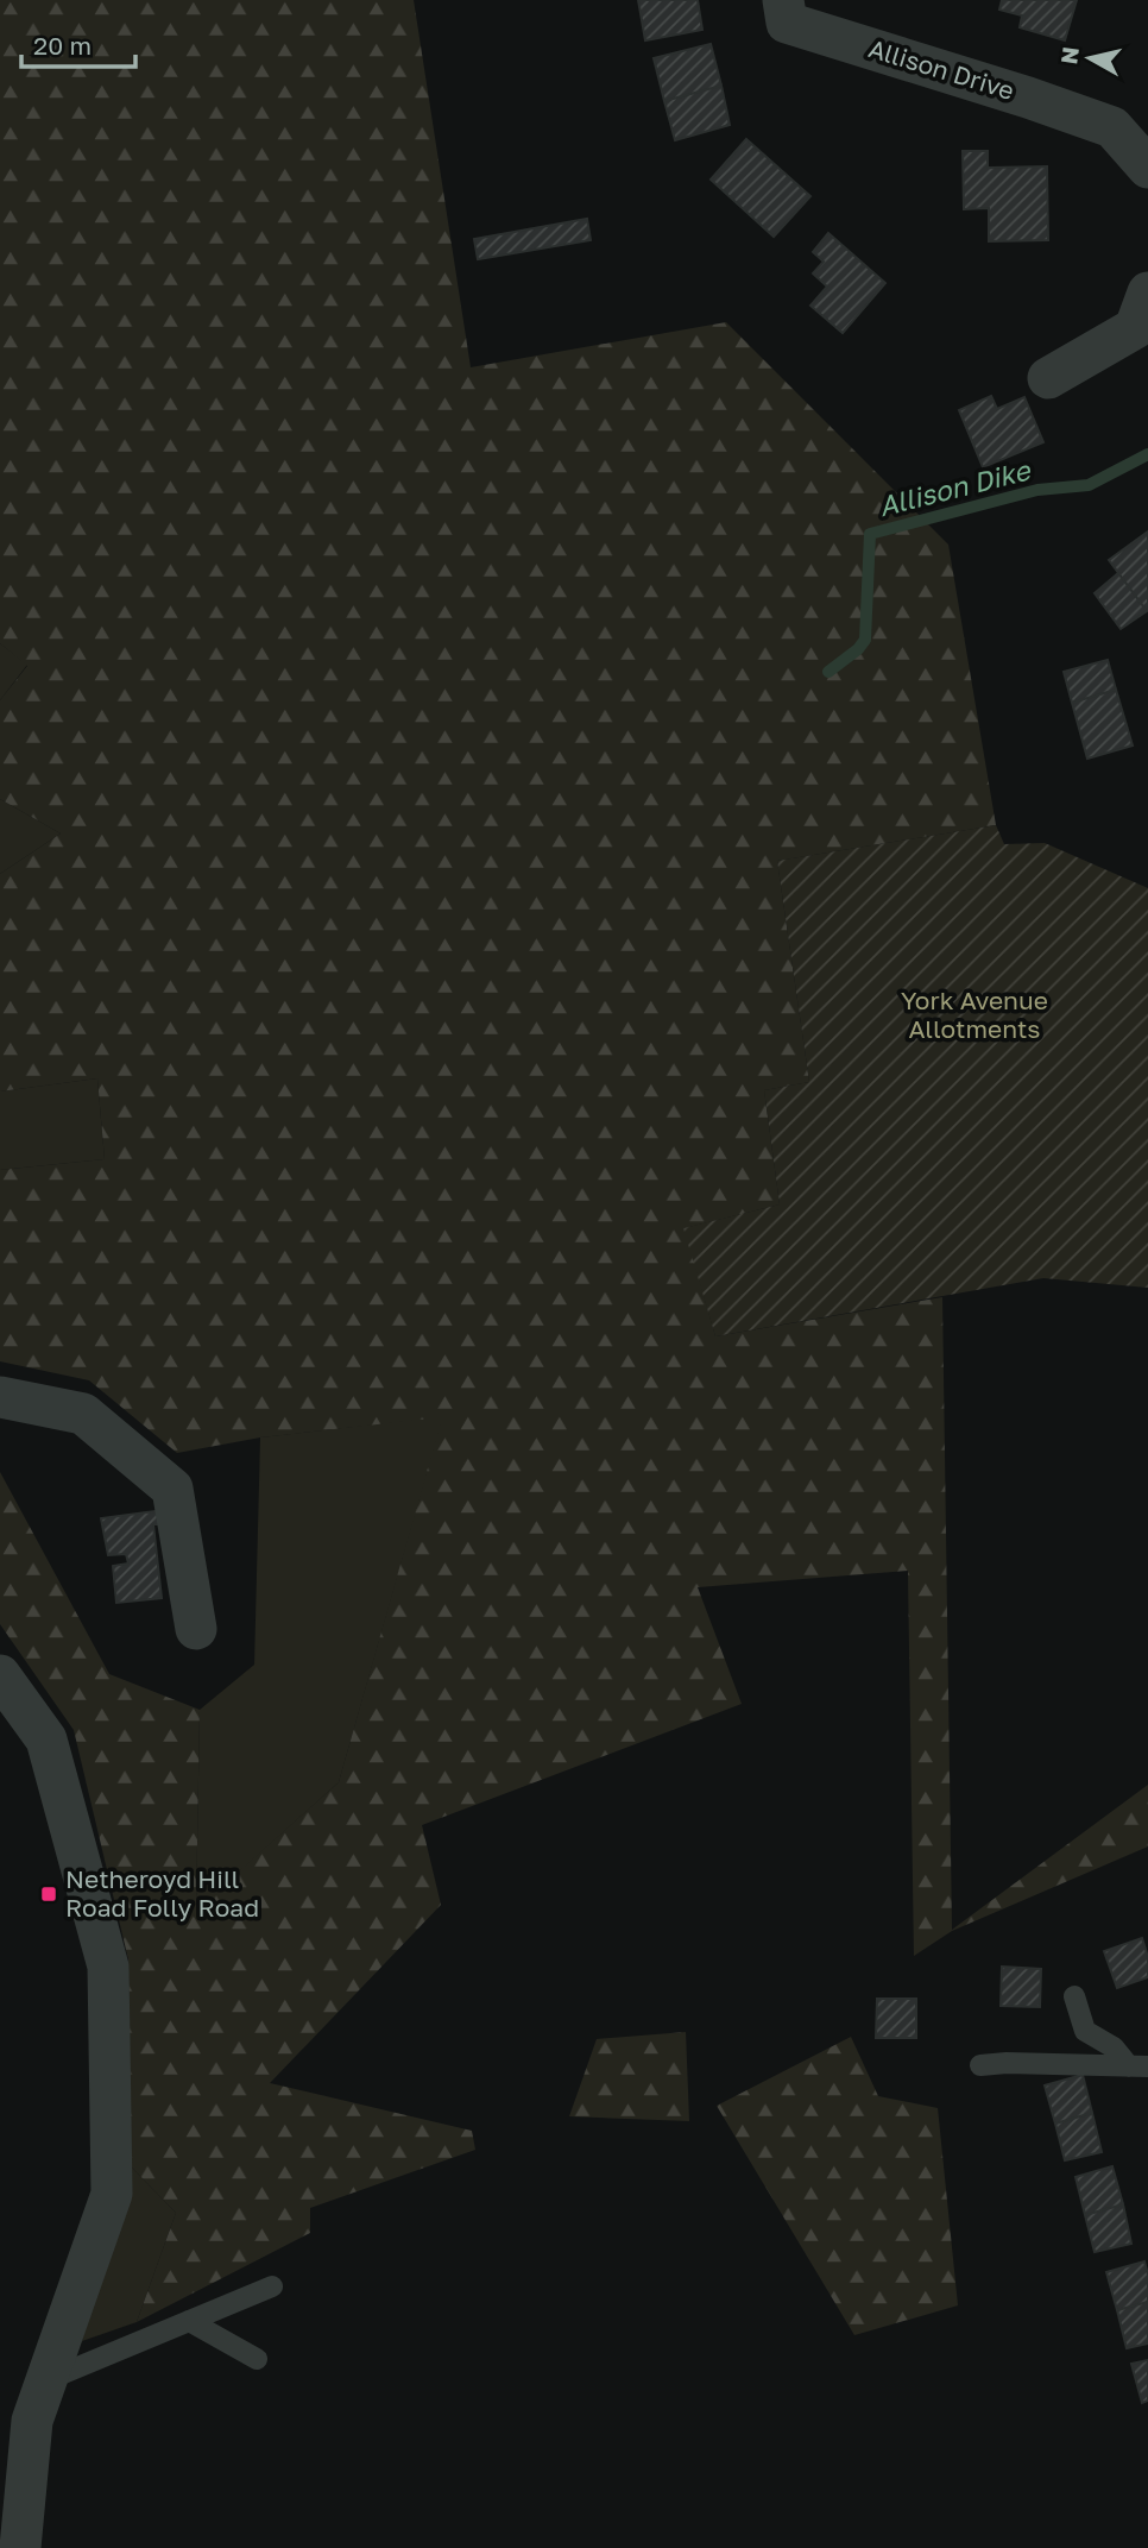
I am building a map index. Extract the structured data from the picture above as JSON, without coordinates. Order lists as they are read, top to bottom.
{
  "streets": {
    "street": ["Allison Drive"]
  },
  "water": ["Allison Dike"],
  "parks": ["York Avenue Allotments"],
  "places": {
    "transit": ["Netheroyd Hill Road Folly Road"]
  },
  "scale_bar": "20 m",
  "north": "left"
}
